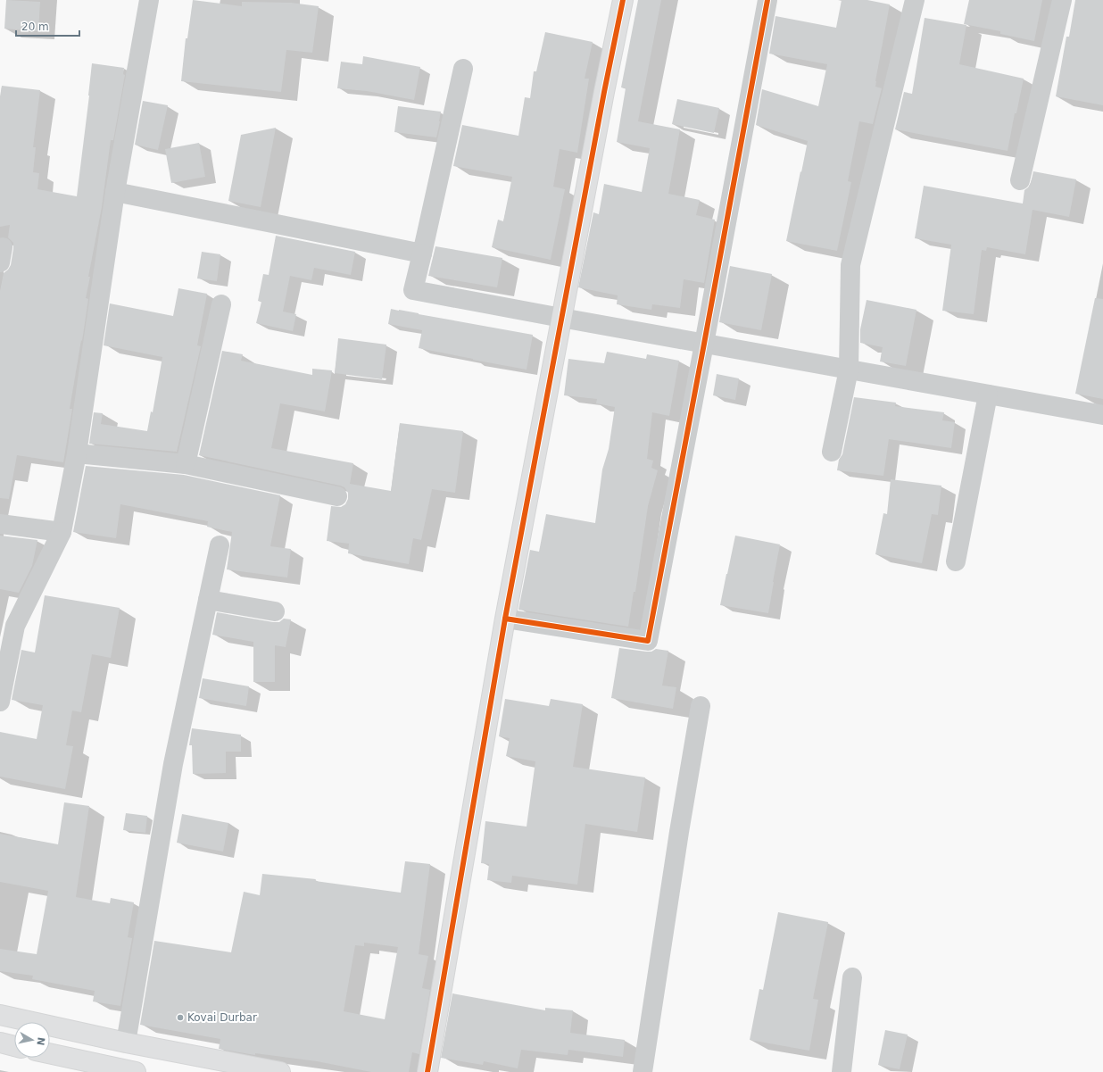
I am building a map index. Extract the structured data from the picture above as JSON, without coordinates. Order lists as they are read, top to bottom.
{
  "places": ["Kovai Durbar"],
  "scale_bar": "20 m",
  "north": "right"
}
